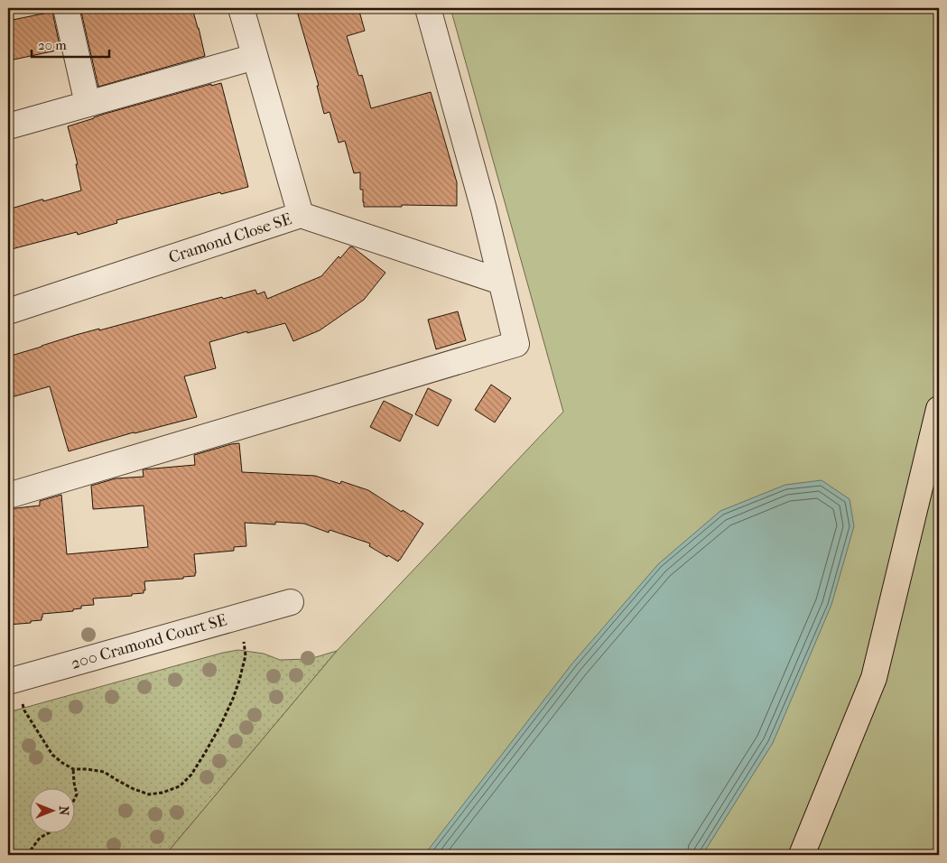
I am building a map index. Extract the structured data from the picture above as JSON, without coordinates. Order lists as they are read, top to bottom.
{
  "streets": {
    "street": ["Cramond Close SE", "200 Cramond Court SE"]
  },
  "scale_bar": "20 m",
  "north": "right"
}
